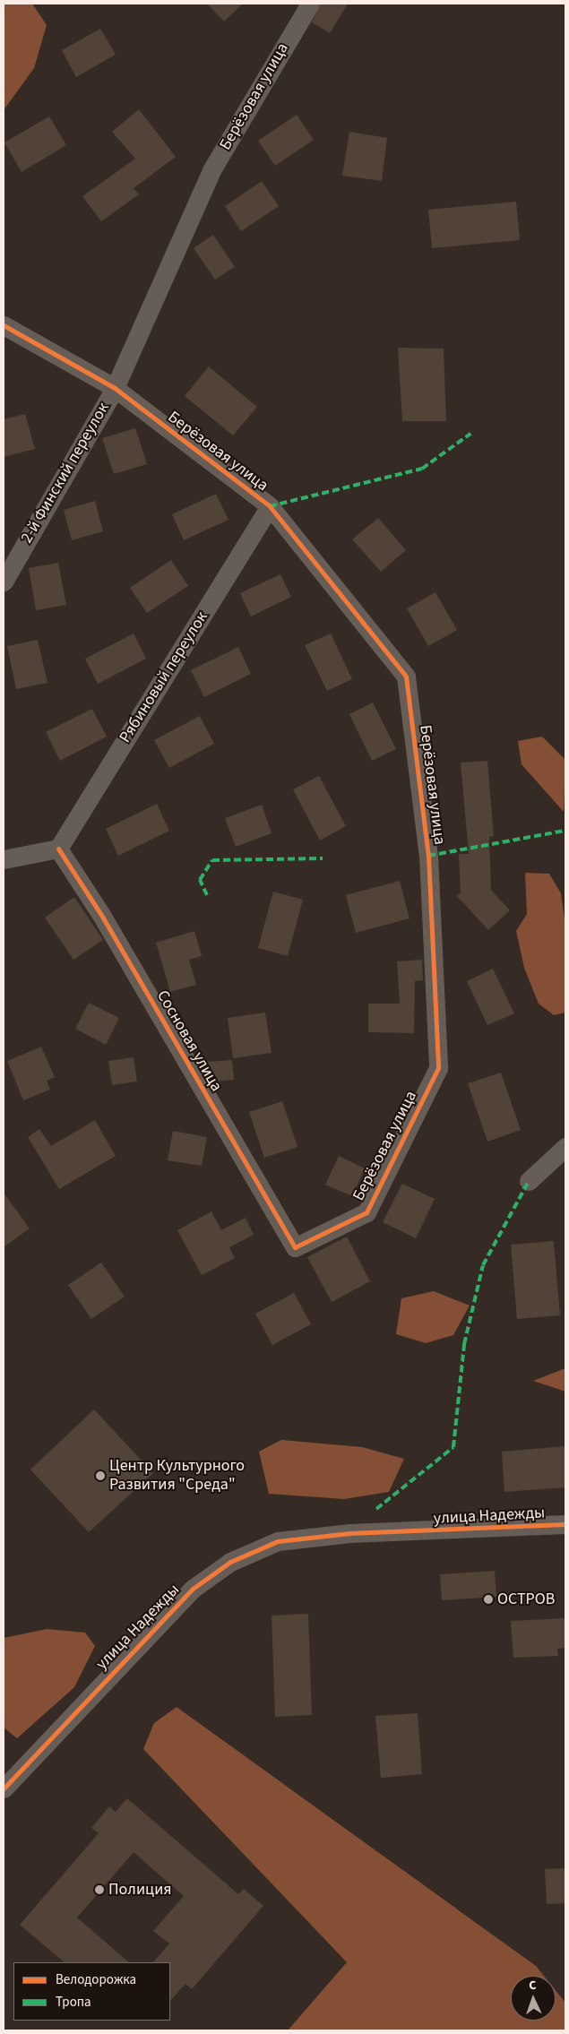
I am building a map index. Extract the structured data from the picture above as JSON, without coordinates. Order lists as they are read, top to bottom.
{
  "streets": {
    "street": [
      "Берёзовая улица",
      "2-й Финский переулок",
      "Рябиновый переулок",
      "Сосновая улица",
      "улица Надежды"
    ]
  },
  "crossings": [
    ["Берёзовая улица", "2-й Финский переулок"],
    ["Берёзовая улица", "Рябиновый переулок"],
    ["Берёзовая улица", "Сосновая улица"],
    ["Рябиновый переулок", "Сосновая улица"]
  ],
  "places": ["Центр Культурного Развития \"Среда\"", "ОСТРОВ", "Полиция"],
  "legend": ["Велодорожка", "Тропа"],
  "north": "top"
}
